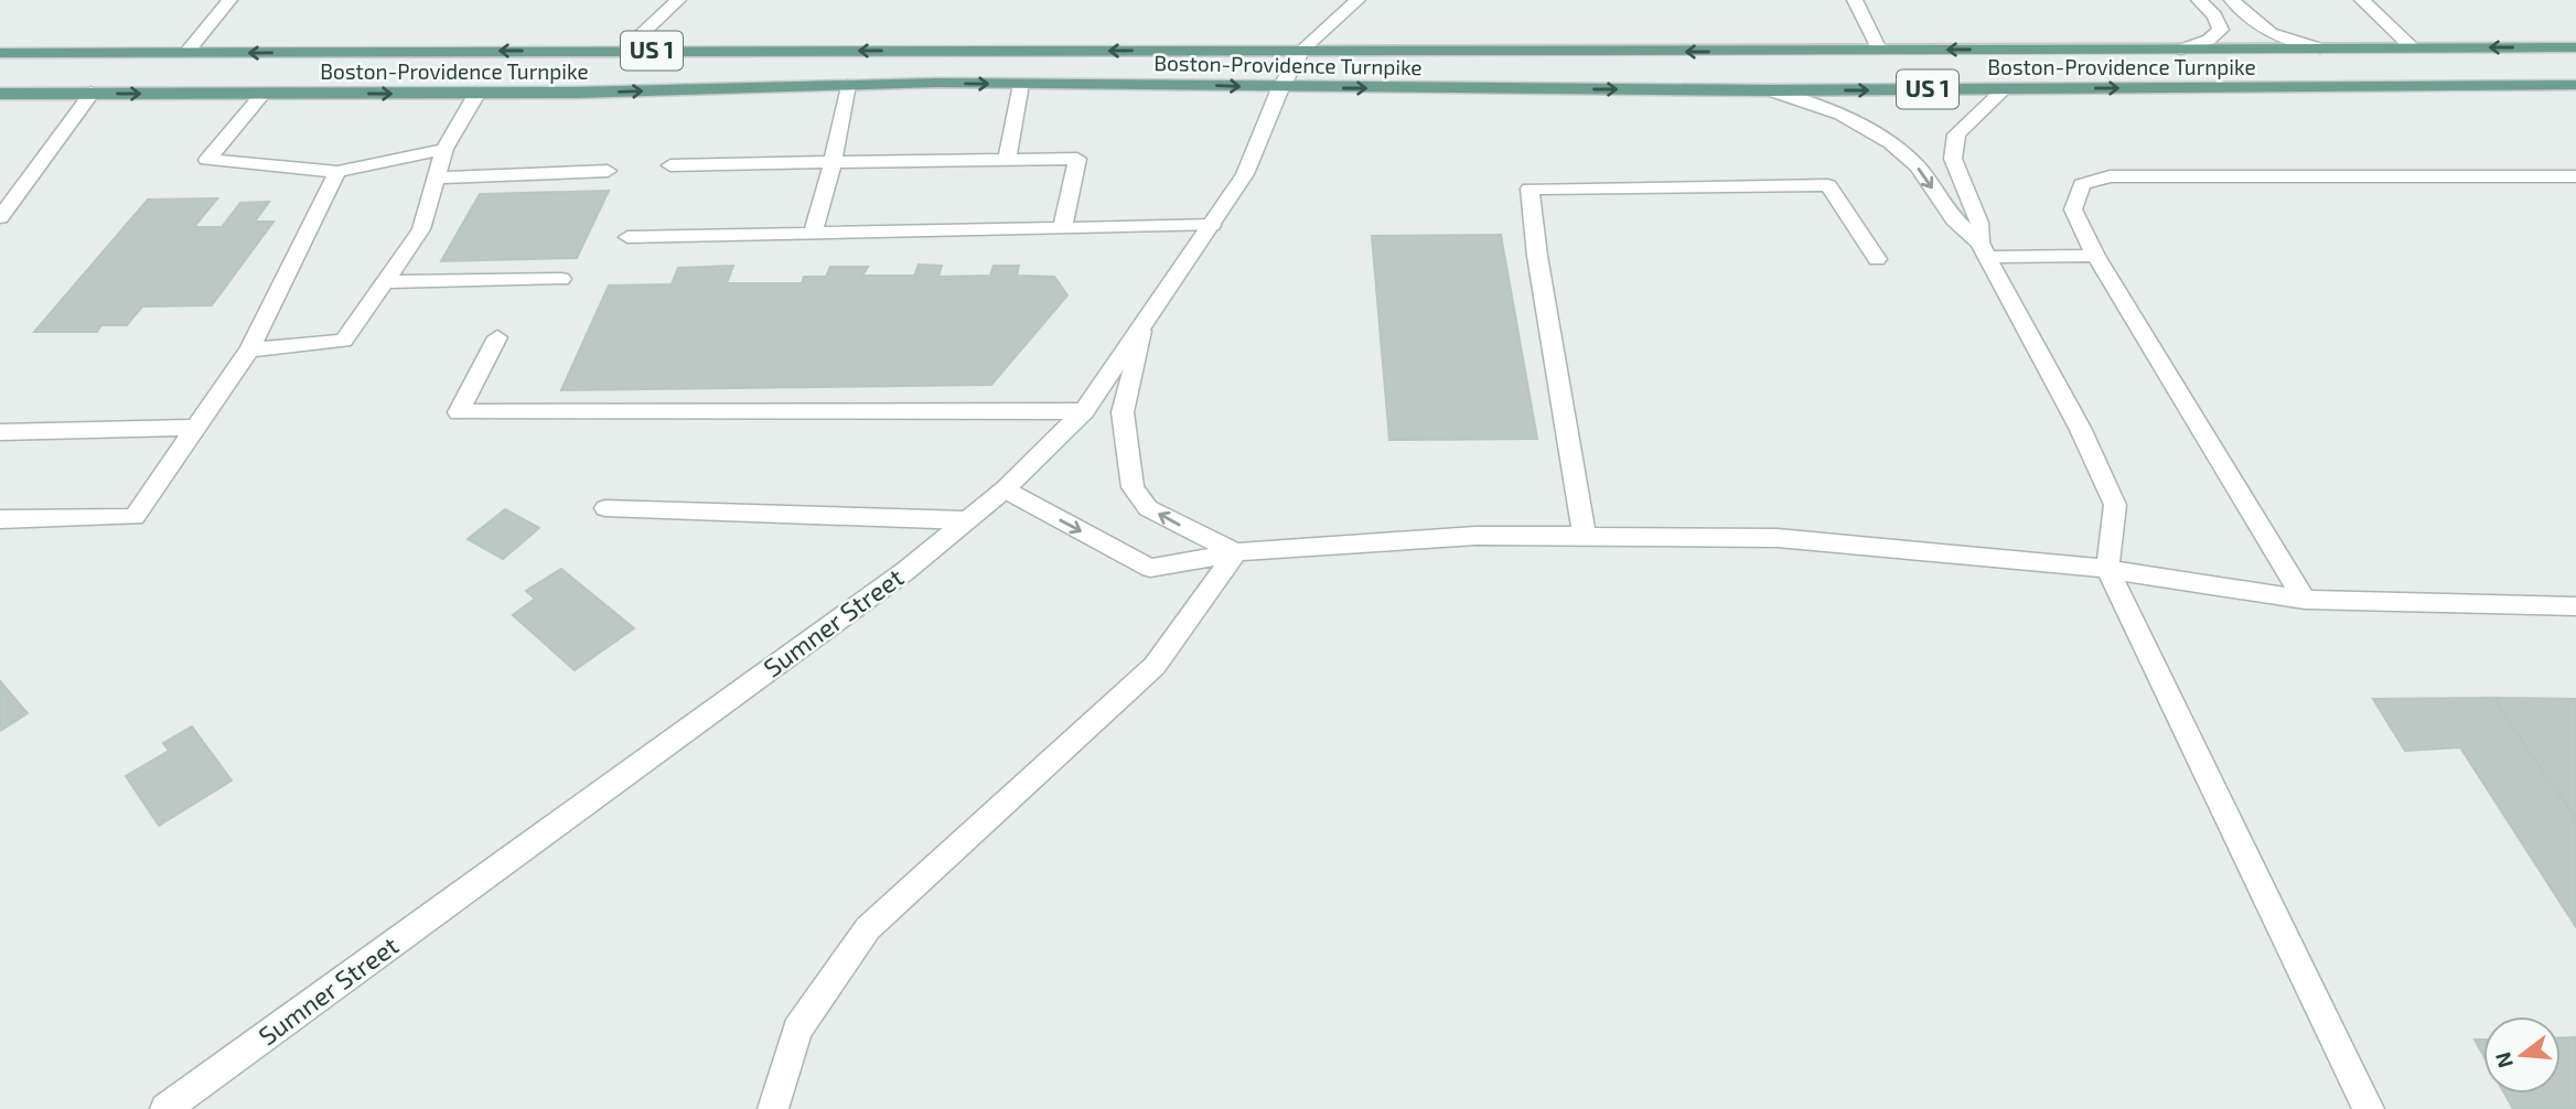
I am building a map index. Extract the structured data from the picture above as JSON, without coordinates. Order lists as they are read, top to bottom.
{
  "streets": {
    "main road": ["US 1", "Boston-Providence Turnpike"],
    "street": ["Sumner Street"]
  },
  "crossings": [
    ["Boston-Providence Turnpike", "Sumner Street"]
  ],
  "north": "left"
}
